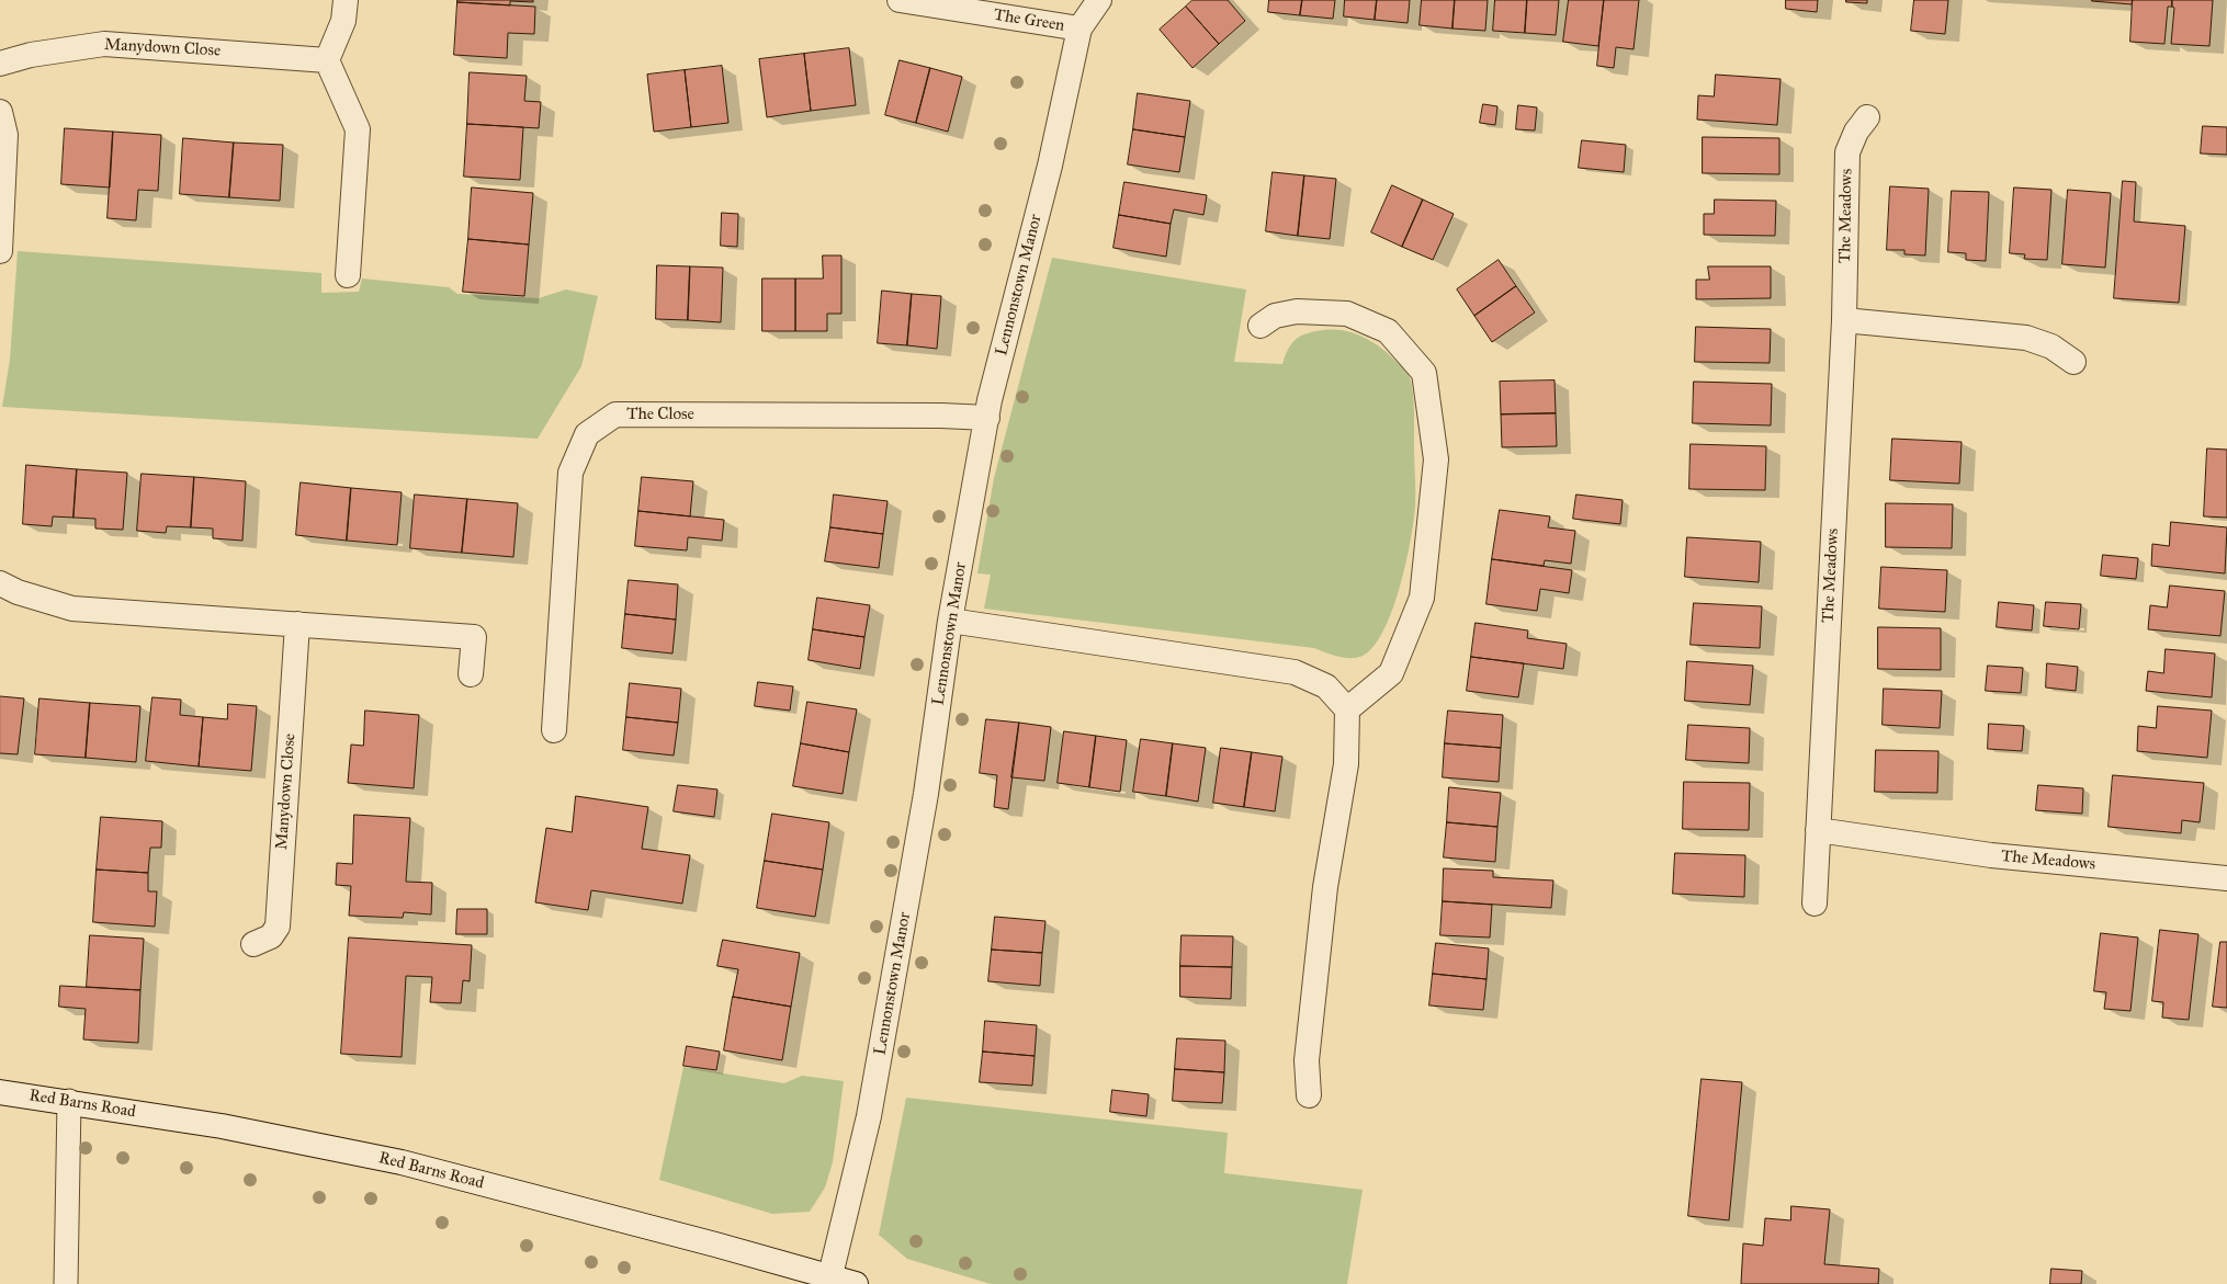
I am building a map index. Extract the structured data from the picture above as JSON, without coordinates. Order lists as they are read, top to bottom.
{
  "streets": {
    "street": [
      "The Green",
      "Manydown Close",
      "The Meadows",
      "Lennonstown Manor",
      "The Close",
      "Red Barns Road"
    ]
  },
  "crossings": [
    ["The Green", "Lennonstown Manor"],
    ["Lennonstown Manor", "The Close"],
    ["Lennonstown Manor", "Red Barns Road"]
  ]
}
